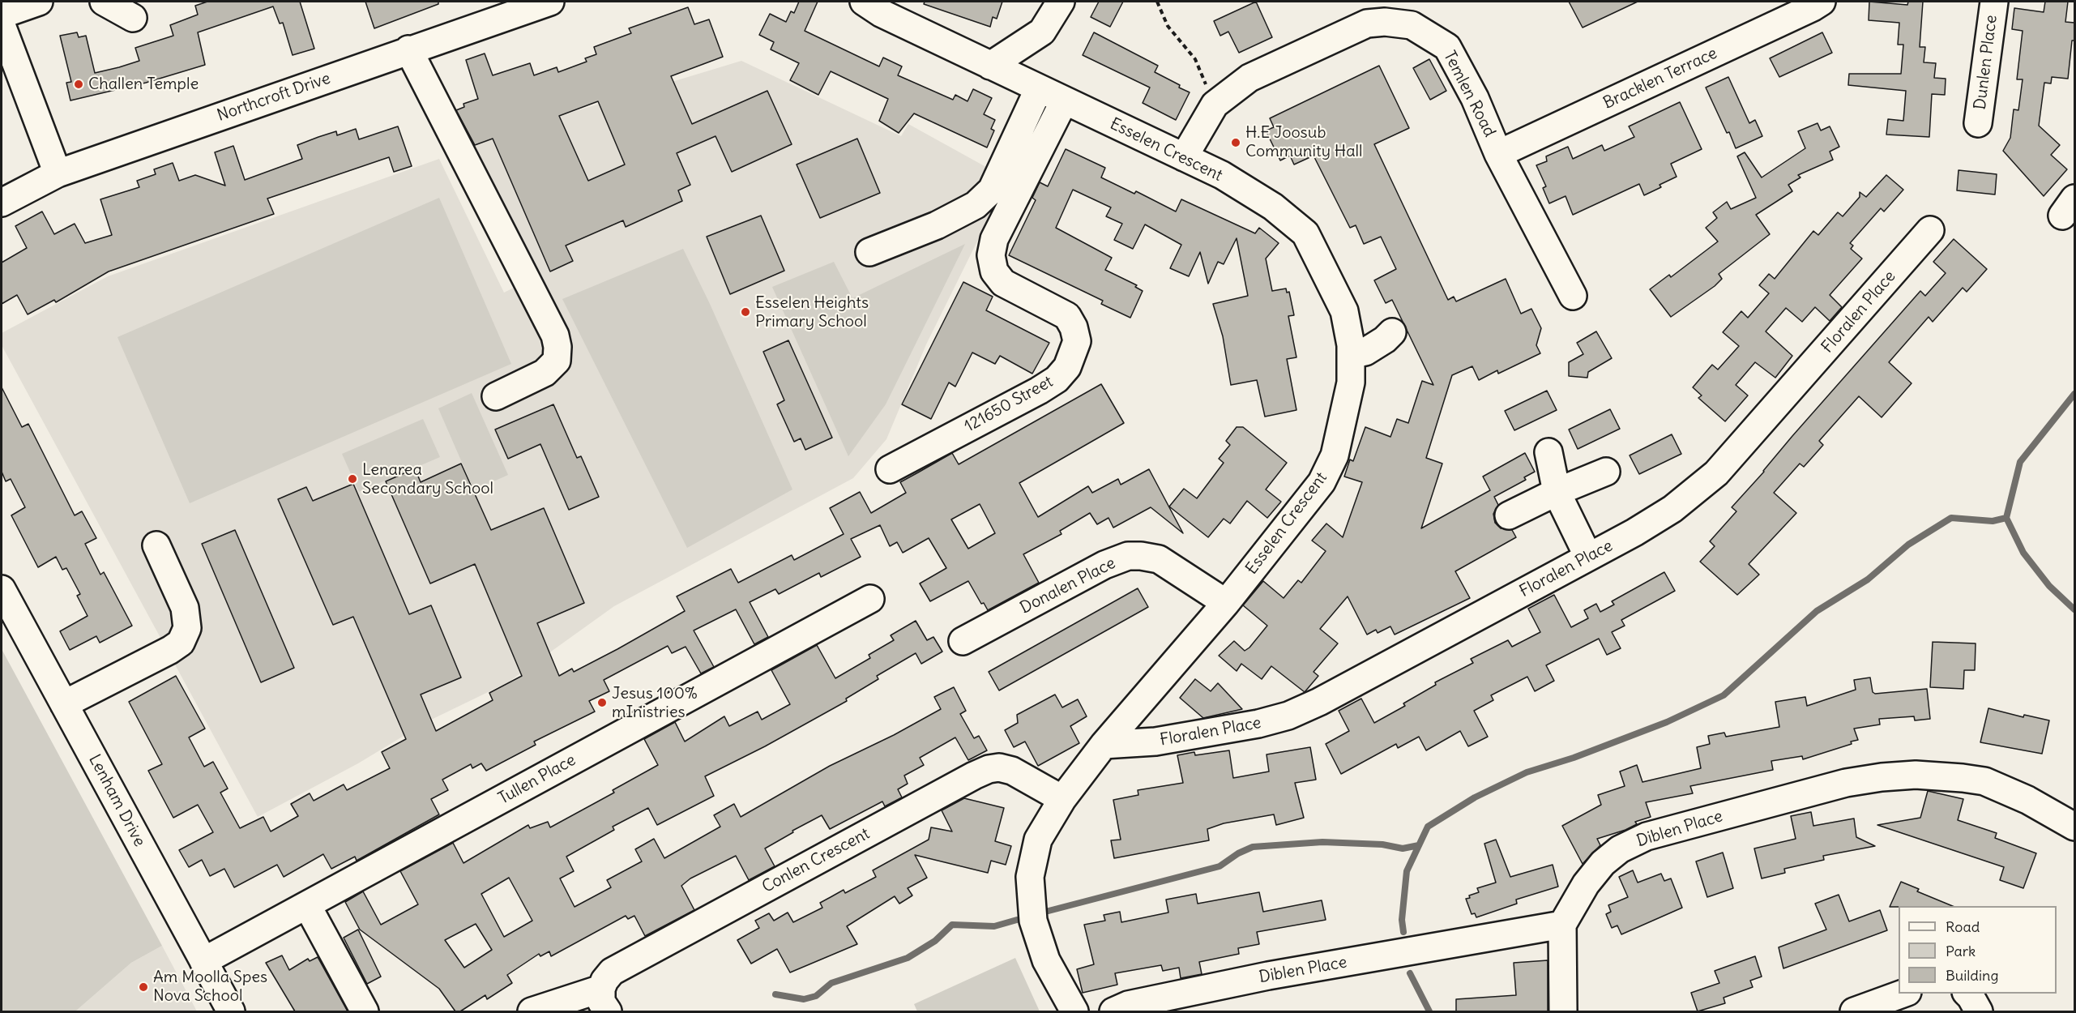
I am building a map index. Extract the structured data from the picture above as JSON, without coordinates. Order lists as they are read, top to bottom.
{
  "streets": {
    "street": [
      "Dunlen Place",
      "Bracklen Terrace",
      "Temlen Road",
      "Northcroft Drive",
      "Esselen Crescent",
      "Floralen Place",
      "121650 Street",
      "Donalen Place",
      "Tullen Place",
      "Lenham Drive",
      "Diblen Place",
      "Conlen Crescent"
    ]
  },
  "crossings": [
    ["Bracklen Terrace", "Temlen Road"],
    ["Temlen Road", "Esselen Crescent"],
    ["Esselen Crescent", "Floralen Place"],
    ["Esselen Crescent", "121650 Street"],
    ["Esselen Crescent", "Donalen Place"],
    ["Esselen Crescent", "Conlen Crescent"],
    ["Tullen Place", "Lenham Drive"]
  ],
  "places": [
    "Challen Temple",
    "H.E Joosub Community Hall",
    "Esselen Heights Primary School",
    "Lenarea Secondary School",
    "Jesus 100% mInistries",
    "Am Moolla Spes Nova School"
  ],
  "legend": ["Road", "Park", "Building"]
}
